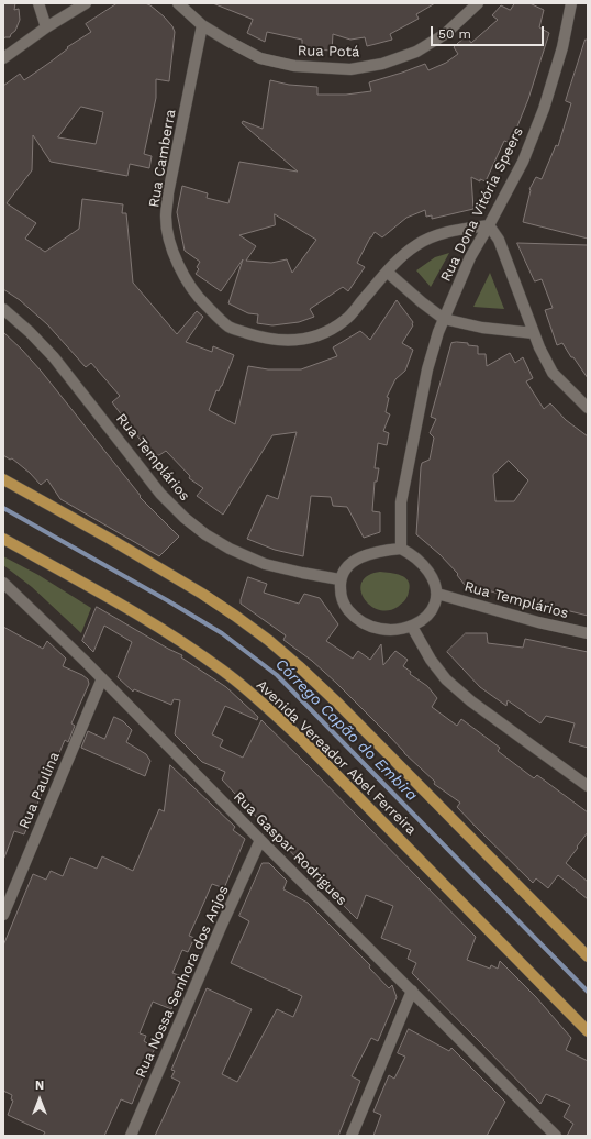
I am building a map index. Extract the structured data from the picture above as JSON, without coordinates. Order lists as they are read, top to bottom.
{
  "streets": {
    "main road": ["Avenida Vereador Abel Ferreira"],
    "street": [
      "Rua Potá",
      "Rua Camberra",
      "Rua Dona Vitória Speers",
      "Rua Templários",
      "Rua Paulina",
      "Rua Gaspar Rodrigues",
      "Rua Nossa Senhora dos Anjos"
    ]
  },
  "crossings": [
    ["Rua Potá", "Rua Camberra"],
    ["Rua Camberra", "Rua Dona Vitória Speers"],
    ["Rua Dona Vitória Speers", "Rua Templários"],
    ["Rua Paulina", "Rua Gaspar Rodrigues"],
    ["Rua Gaspar Rodrigues", "Rua Nossa Senhora dos Anjos"]
  ],
  "water": ["Córrego Capão do Embira"],
  "scale_bar": "50 m",
  "north": "top"
}
